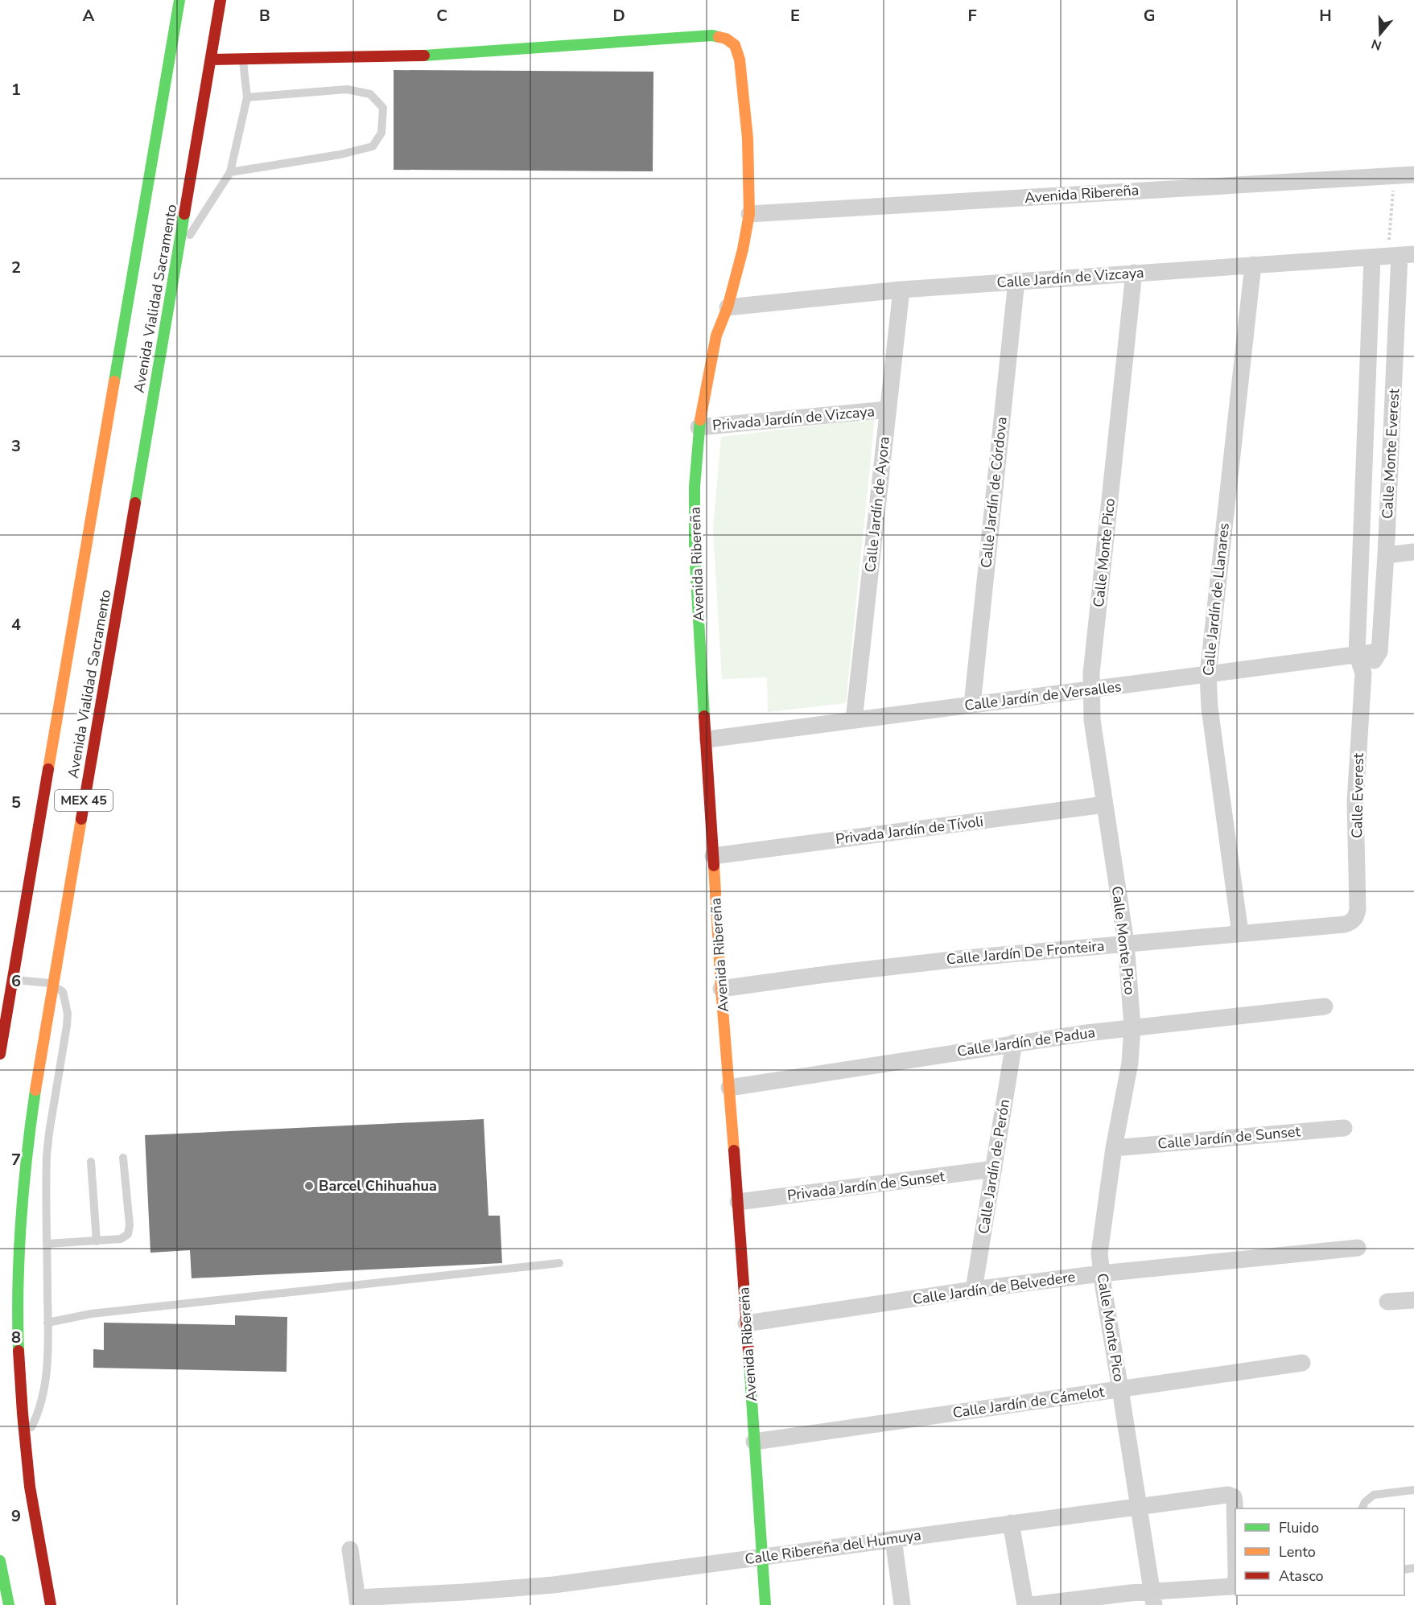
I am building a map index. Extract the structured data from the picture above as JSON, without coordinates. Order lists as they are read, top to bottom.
{
  "streets": {
    "main road": ["Avenida Ribereña", "Avenida Vialidad Sacramento", "MEX 45"],
    "street": [
      "Calle Jardín de Vizcaya",
      "Privada Jardín de Vizcaya",
      "Calle Monte Everest",
      "Calle Jardín de Córdova",
      "Calle Jardín de Ayora",
      "Calle Monte Pico",
      "Calle Jardín de Llanares",
      "Calle Jardín de Versalles",
      "Calle Everest",
      "Privada Jardín de Tívoli",
      "Calle Jardín De Fronteira",
      "Calle Jardín de Padua",
      "Calle Jardín de Sunset",
      "Calle Jardín de Perón",
      "Privada Jardín de Sunset",
      "Calle Jardín de Belvedere",
      "Calle Jardín de Cámelot",
      "Calle Ribereña del Humuya"
    ]
  },
  "crossings": [
    ["Avenida Ribereña", "Calle Jardín de Vizcaya"],
    ["Avenida Ribereña", "Avenida Vialidad Sacramento"],
    ["Avenida Ribereña", "Privada Jardín de Vizcaya"],
    ["Avenida Ribereña", "Calle Jardín de Versalles"],
    ["Avenida Ribereña", "Privada Jardín de Tívoli"],
    ["Avenida Ribereña", "Calle Jardín De Fronteira"],
    ["Avenida Ribereña", "Calle Jardín de Padua"],
    ["Avenida Ribereña", "Privada Jardín de Sunset"],
    ["Avenida Ribereña", "Calle Jardín de Belvedere"],
    ["Avenida Ribereña", "Calle Jardín de Cámelot"],
    ["Avenida Ribereña", "Calle Ribereña del Humuya"],
    ["Calle Jardín de Vizcaya", "Calle Monte Everest"],
    ["Calle Jardín de Vizcaya", "Calle Jardín de Córdova"],
    ["Calle Jardín de Vizcaya", "Calle Jardín de Ayora"],
    ["Calle Jardín de Vizcaya", "Calle Monte Pico"],
    ["Calle Jardín de Vizcaya", "Calle Jardín de Llanares"],
    ["Privada Jardín de Vizcaya", "Calle Jardín de Ayora"],
    ["Calle Monte Everest", "Calle Jardín de Versalles"],
    ["Calle Monte Everest", "Calle Everest"],
    ["Calle Jardín de Córdova", "Calle Jardín de Versalles"],
    ["Calle Jardín de Ayora", "Calle Jardín de Versalles"],
    ["Calle Monte Pico", "Calle Jardín de Versalles"],
    ["Calle Monte Pico", "Privada Jardín de Tívoli"],
    ["Calle Monte Pico", "Calle Jardín De Fronteira"],
    ["Calle Monte Pico", "Calle Jardín de Padua"],
    ["Calle Monte Pico", "Calle Jardín de Sunset"],
    ["Calle Monte Pico", "Calle Jardín de Belvedere"],
    ["Calle Monte Pico", "Calle Jardín de Cámelot"],
    ["Calle Monte Pico", "Calle Ribereña del Humuya"],
    ["Calle Jardín de Llanares", "Calle Jardín de Versalles"],
    ["Calle Jardín de Llanares", "Calle Jardín De Fronteira"],
    ["Calle Jardín de Versalles", "Calle Everest"],
    ["Calle Everest", "Calle Jardín De Fronteira"],
    ["Calle Jardín de Padua", "Calle Jardín de Perón"],
    ["Calle Jardín de Perón", "Privada Jardín de Sunset"],
    ["Calle Jardín de Perón", "Calle Jardín de Belvedere"]
  ],
  "places": ["Barcel Chihuahua"],
  "legend": ["Fluido", "Lento", "Atasco"],
  "north": "bottom",
  "grid": {
    "columns": [
      "A",
      "B",
      "C",
      "D",
      "E",
      "F",
      "G",
      "H"
    ],
    "rows": [
      "1",
      "2",
      "3",
      "4",
      "5",
      "6",
      "7",
      "8",
      "9"
    ]
  }
}
